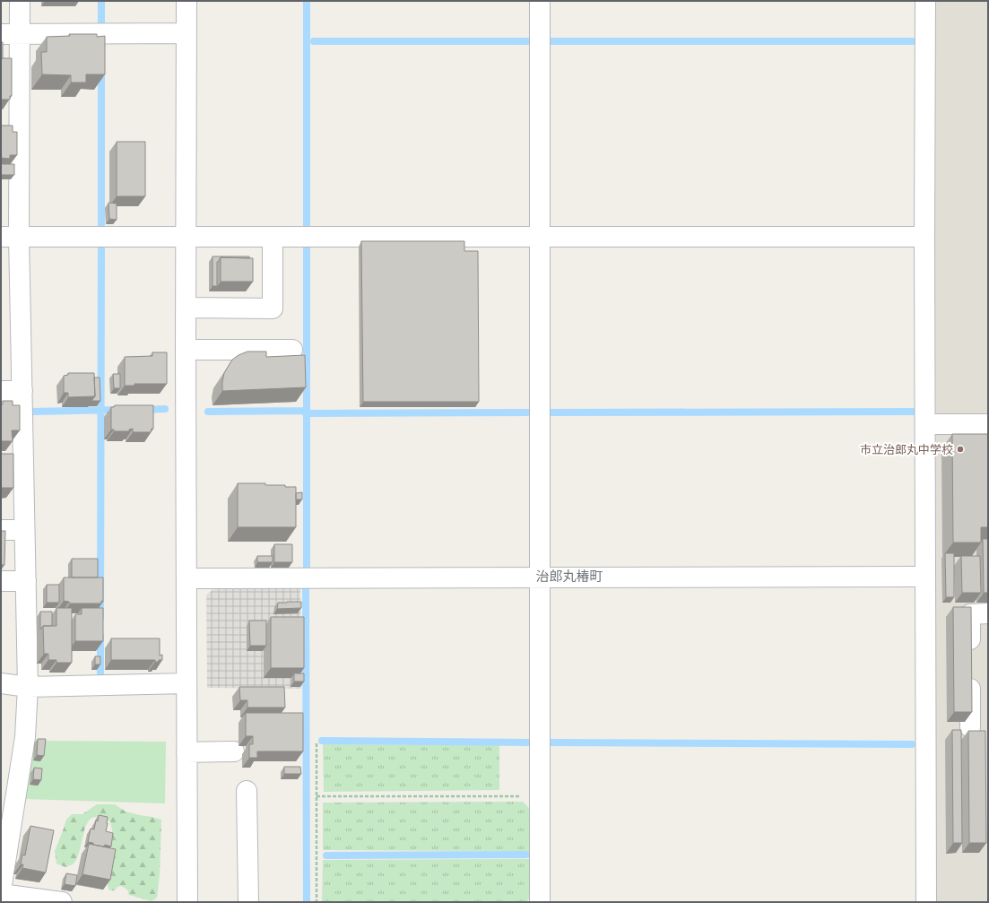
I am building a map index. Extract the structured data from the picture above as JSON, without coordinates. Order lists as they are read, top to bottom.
{
  "districts": ["治郎丸椿町"],
  "places": ["市立治郎丸中学校"]
}
